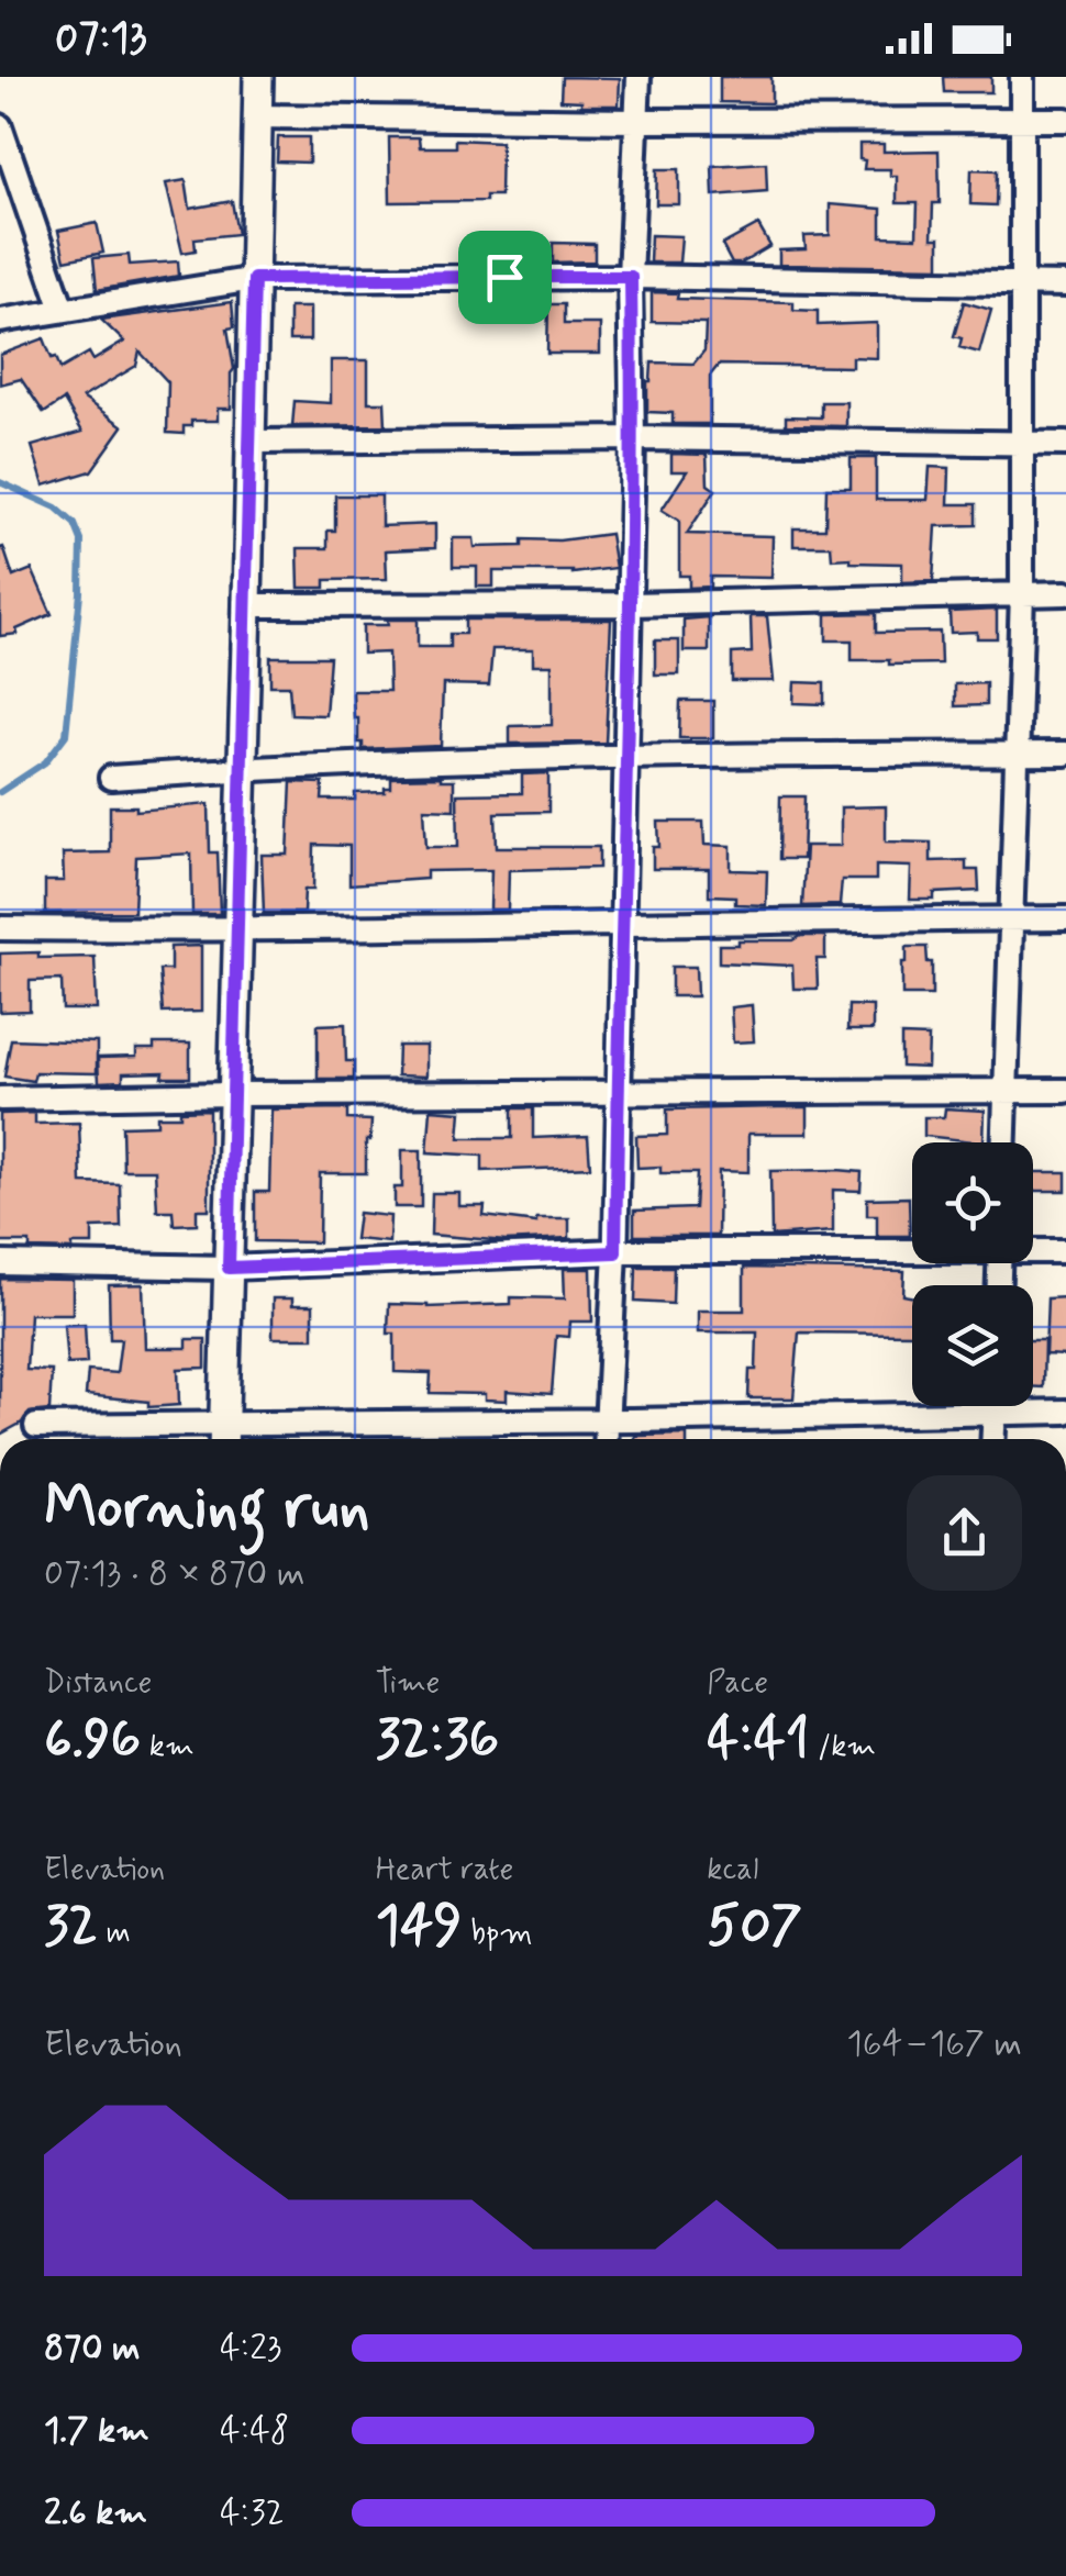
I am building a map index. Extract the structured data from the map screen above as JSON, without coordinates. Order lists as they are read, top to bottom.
{
  "page": {
    "status": "07:13",
    "heading": ["Morning run", "07:13 · 8 × 870 m"],
    "stats": [
      ["Distance", "6.96 km"],
      ["Time", "32:36"],
      ["Pace", "4:41 /km"],
      ["Elevation", "32 m"],
      ["Heart rate", "149 bpm"],
      ["kcal", "507"]
    ],
    "chart": ["Elevation", "164–167 m"],
    "list": [
      {
        "name": "870 m",
        "note": "4:23"
      },
      {
        "name": "1.7 km",
        "note": "4:48"
      },
      {
        "name": "2.6 km",
        "note": "4:32"
      }
    ]
  }
}
